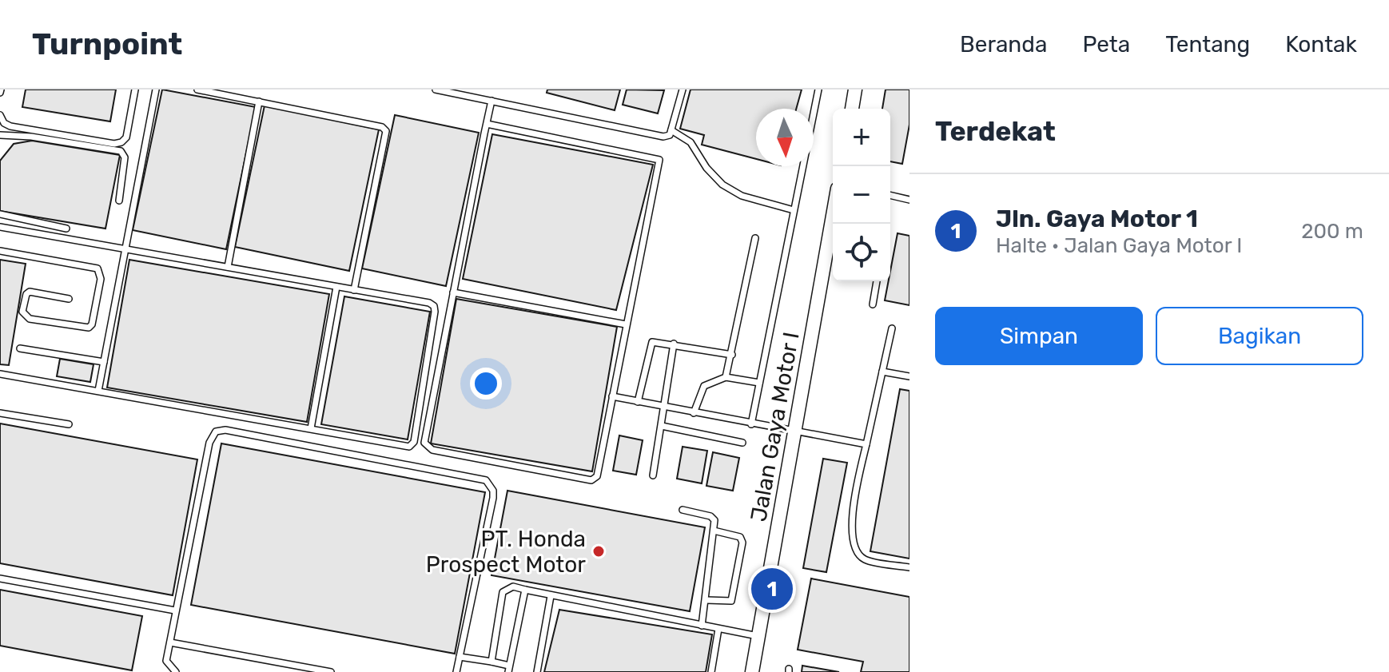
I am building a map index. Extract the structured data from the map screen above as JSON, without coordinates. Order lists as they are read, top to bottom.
{
  "streets": {
    "street": ["Jalan Gaya Motor I"]
  },
  "places": ["PT. Honda Prospect Motor"],
  "north": "bottom",
  "page": {
    "header": "Turnpoint",
    "nav": [
      "Beranda",
      "Peta",
      "Tentang",
      "Kontak"
    ],
    "heading": "Terdekat",
    "map_buttons": ["+", "−"],
    "list": [
      {
        "mark": "1",
        "name": "Jln. Gaya Motor 1",
        "note": "Halte · Jalan Gaya Motor I",
        "value": "200 m"
      }
    ],
    "buttons": ["Simpan", "Bagikan"],
    "pins": "1"
  }
}
